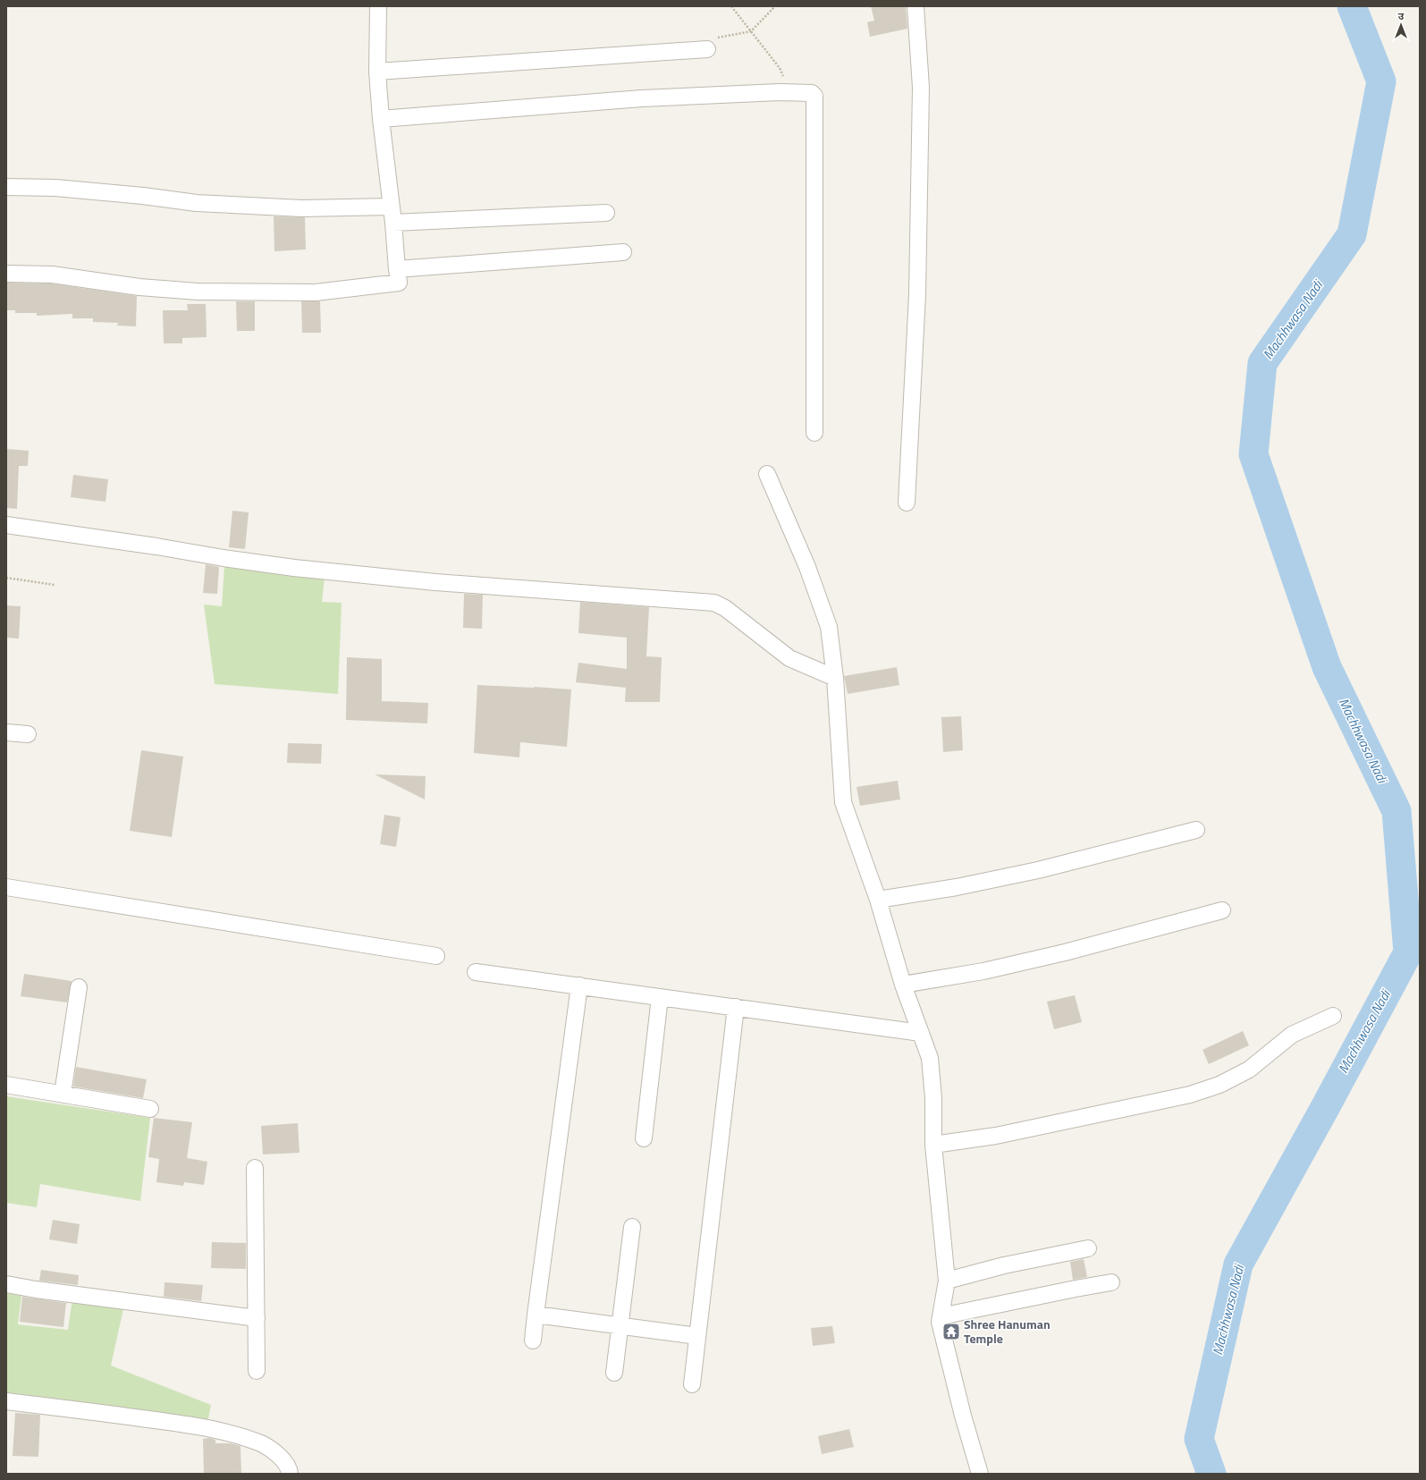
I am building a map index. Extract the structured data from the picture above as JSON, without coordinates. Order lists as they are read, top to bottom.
{
  "water": ["Machhwasa Nadi"],
  "places": {
    "temple": ["Shree Hanuman Temple"]
  },
  "north": "top"
}
